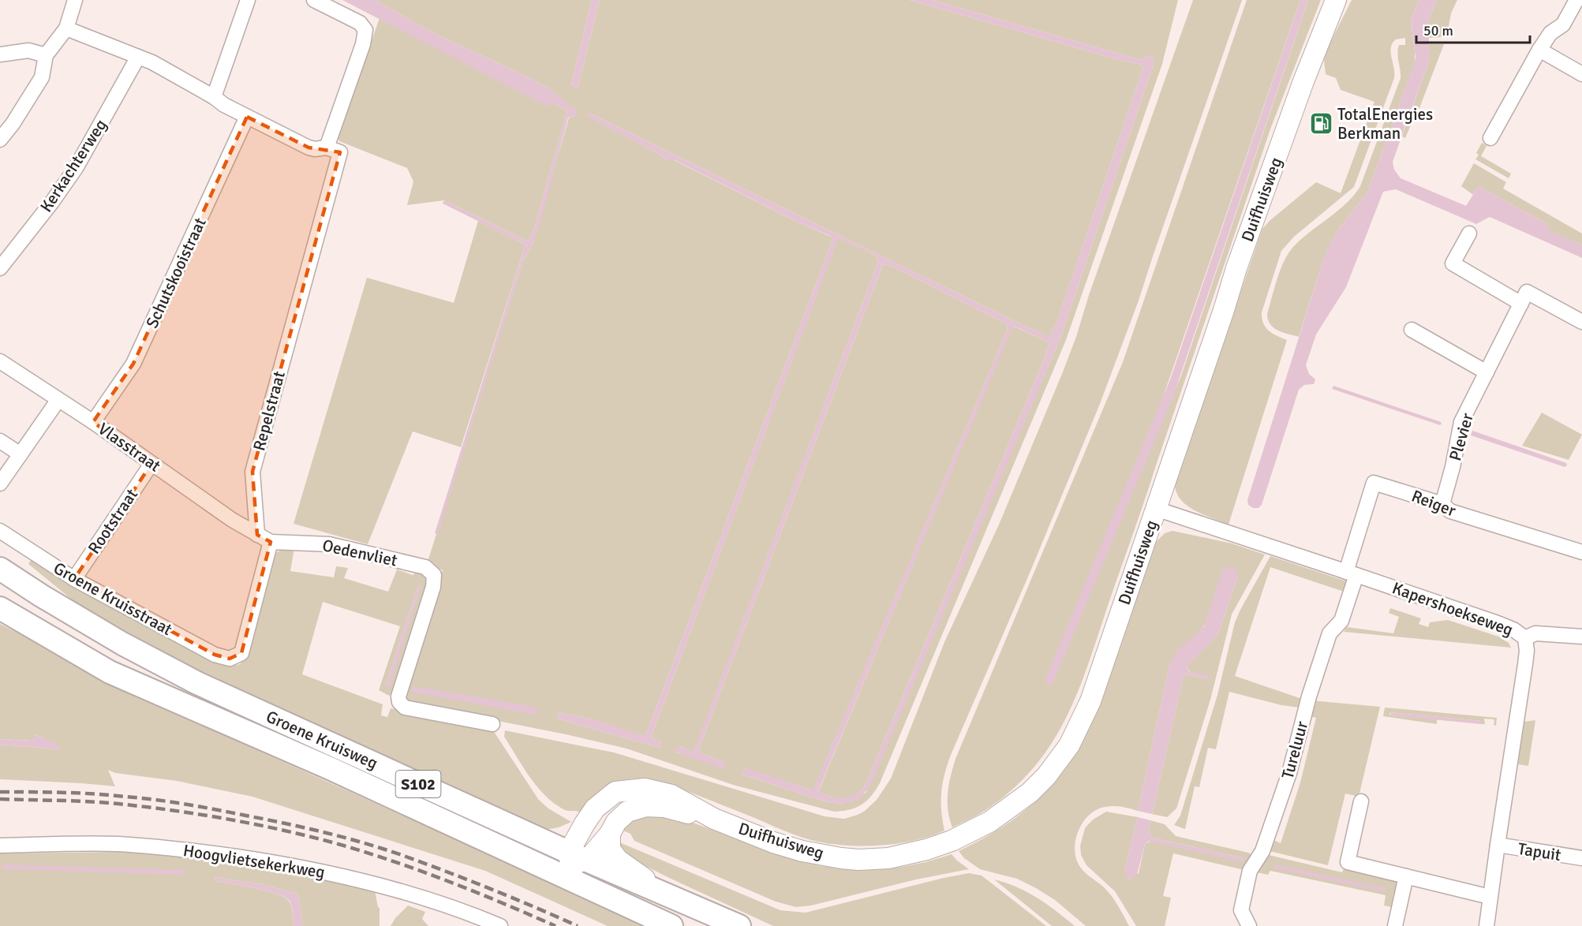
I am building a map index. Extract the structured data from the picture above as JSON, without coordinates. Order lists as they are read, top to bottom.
{
  "streets": {
    "main road": [
      "Duifhuisweg",
      "Groene Kruisstraat",
      "Groene Kruisweg",
      "S102"
    ],
    "street": [
      "Kerkachterweg",
      "Schutskooistraat",
      "Repelstraat",
      "Plevier",
      "Vlasstraat",
      "Reiger",
      "Rootstraat",
      "Oedenvliet",
      "Kapershoekseweg",
      "Tureluur",
      "Tapuit",
      "Hoogvlietsekerkweg"
    ]
  },
  "crossings": [
    ["Duifhuisweg", "Kapershoekseweg"],
    ["Duifhuisweg", "Groene Kruisweg"],
    ["Schutskooistraat", "Vlasstraat"],
    ["Repelstraat", "Vlasstraat"],
    ["Plevier", "Reiger"],
    ["Vlasstraat", "Rootstraat"],
    ["Reiger", "Kapershoekseweg"],
    ["Reiger", "Tureluur"],
    ["Rootstraat", "Groene Kruisstraat"],
    ["Oedenvliet", "Groene Kruisstraat"],
    ["Groene Kruisstraat", "Groene Kruisweg"],
    ["Kapershoekseweg", "Tureluur"],
    ["Kapershoekseweg", "Tapuit"]
  ],
  "places": {
    "fuel station": ["TotalEnergies Berkman"]
  },
  "scale_bar": "50 m"
}
